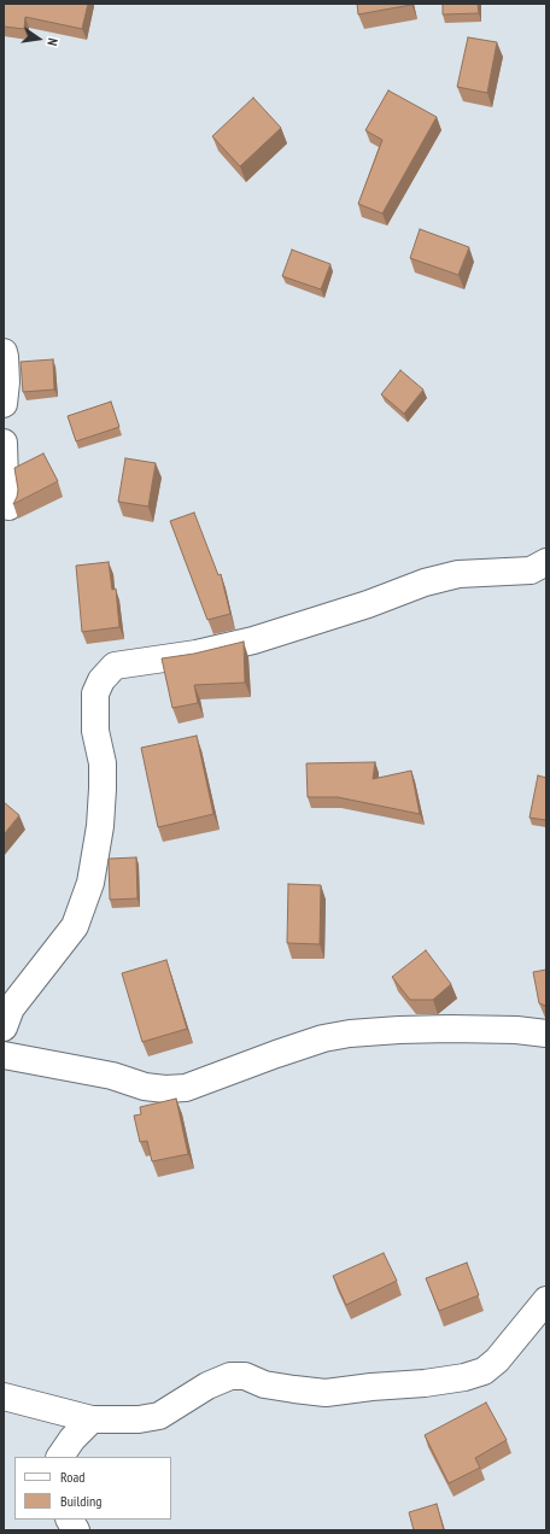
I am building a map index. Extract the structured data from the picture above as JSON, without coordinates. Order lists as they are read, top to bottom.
{
  "legend": ["Road", "Building"],
  "north": "right"
}
